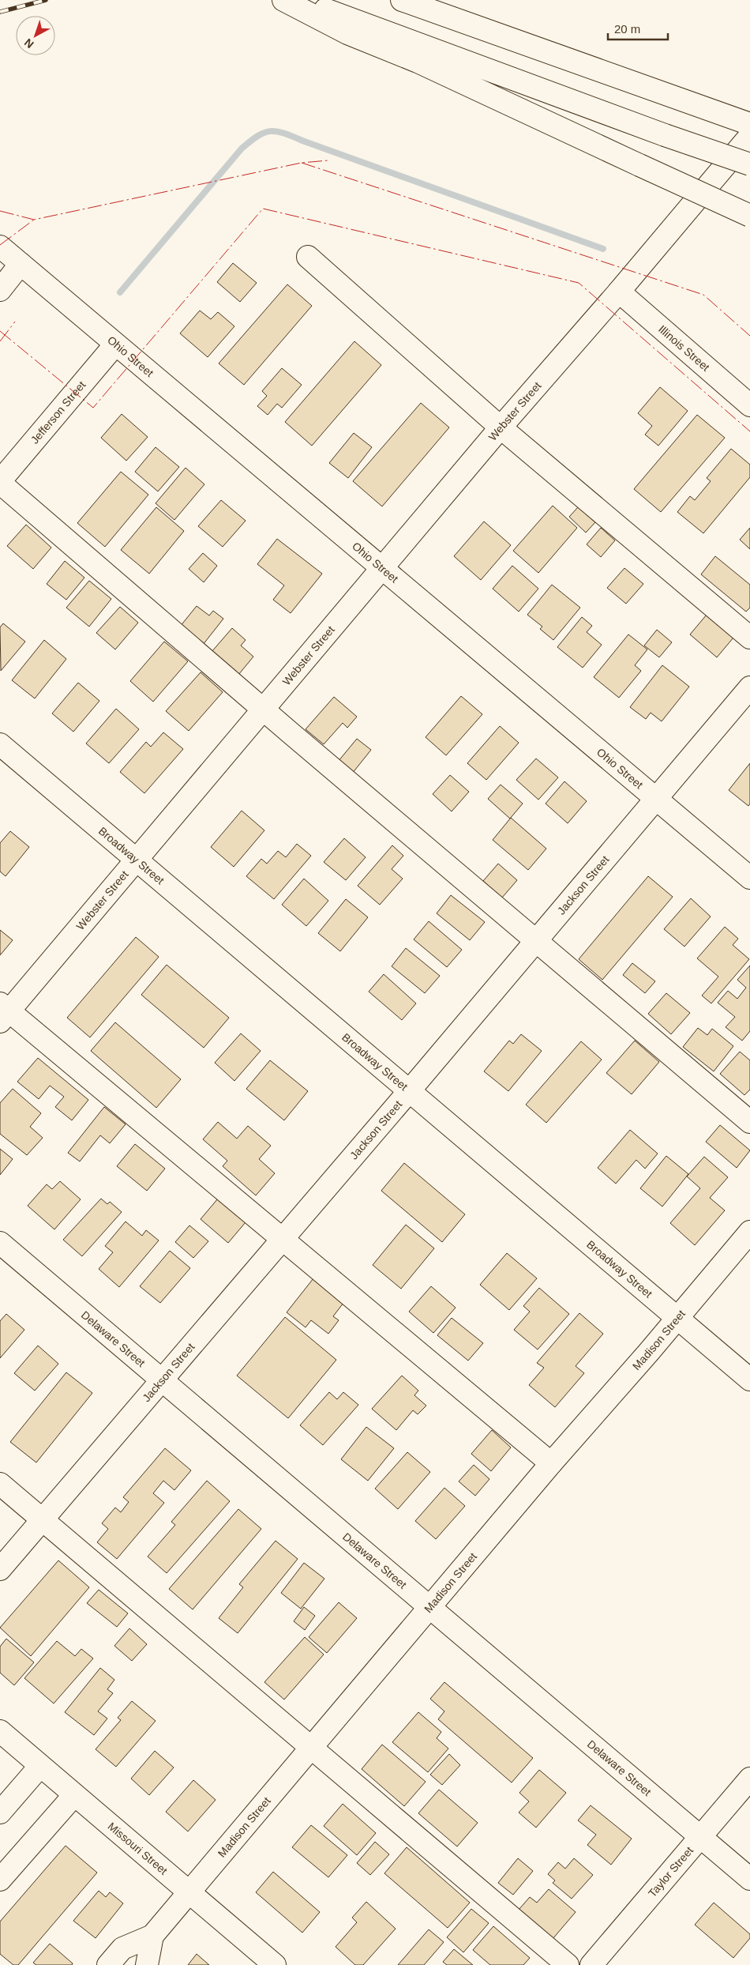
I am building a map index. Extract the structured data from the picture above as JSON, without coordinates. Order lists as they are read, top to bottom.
{
  "streets": {
    "main road": [
      "Illinois Street",
      "Ohio Street",
      "Webster Street",
      "Jefferson Street",
      "Broadway Street",
      "Jackson Street",
      "Delaware Street",
      "Madison Street",
      "Missouri Street",
      "Taylor Street"
    ]
  },
  "crossings": [
    ["Illinois Street", "Webster Street"],
    ["Ohio Street", "Webster Street"],
    ["Ohio Street", "Jefferson Street"],
    ["Ohio Street", "Jackson Street"],
    ["Webster Street", "Broadway Street"],
    ["Broadway Street", "Jackson Street"],
    ["Broadway Street", "Madison Street"],
    ["Jackson Street", "Delaware Street"],
    ["Delaware Street", "Madison Street"],
    ["Delaware Street", "Taylor Street"],
    ["Madison Street", "Missouri Street"]
  ],
  "scale_bar": "20 m",
  "north": "bottom left"
}
